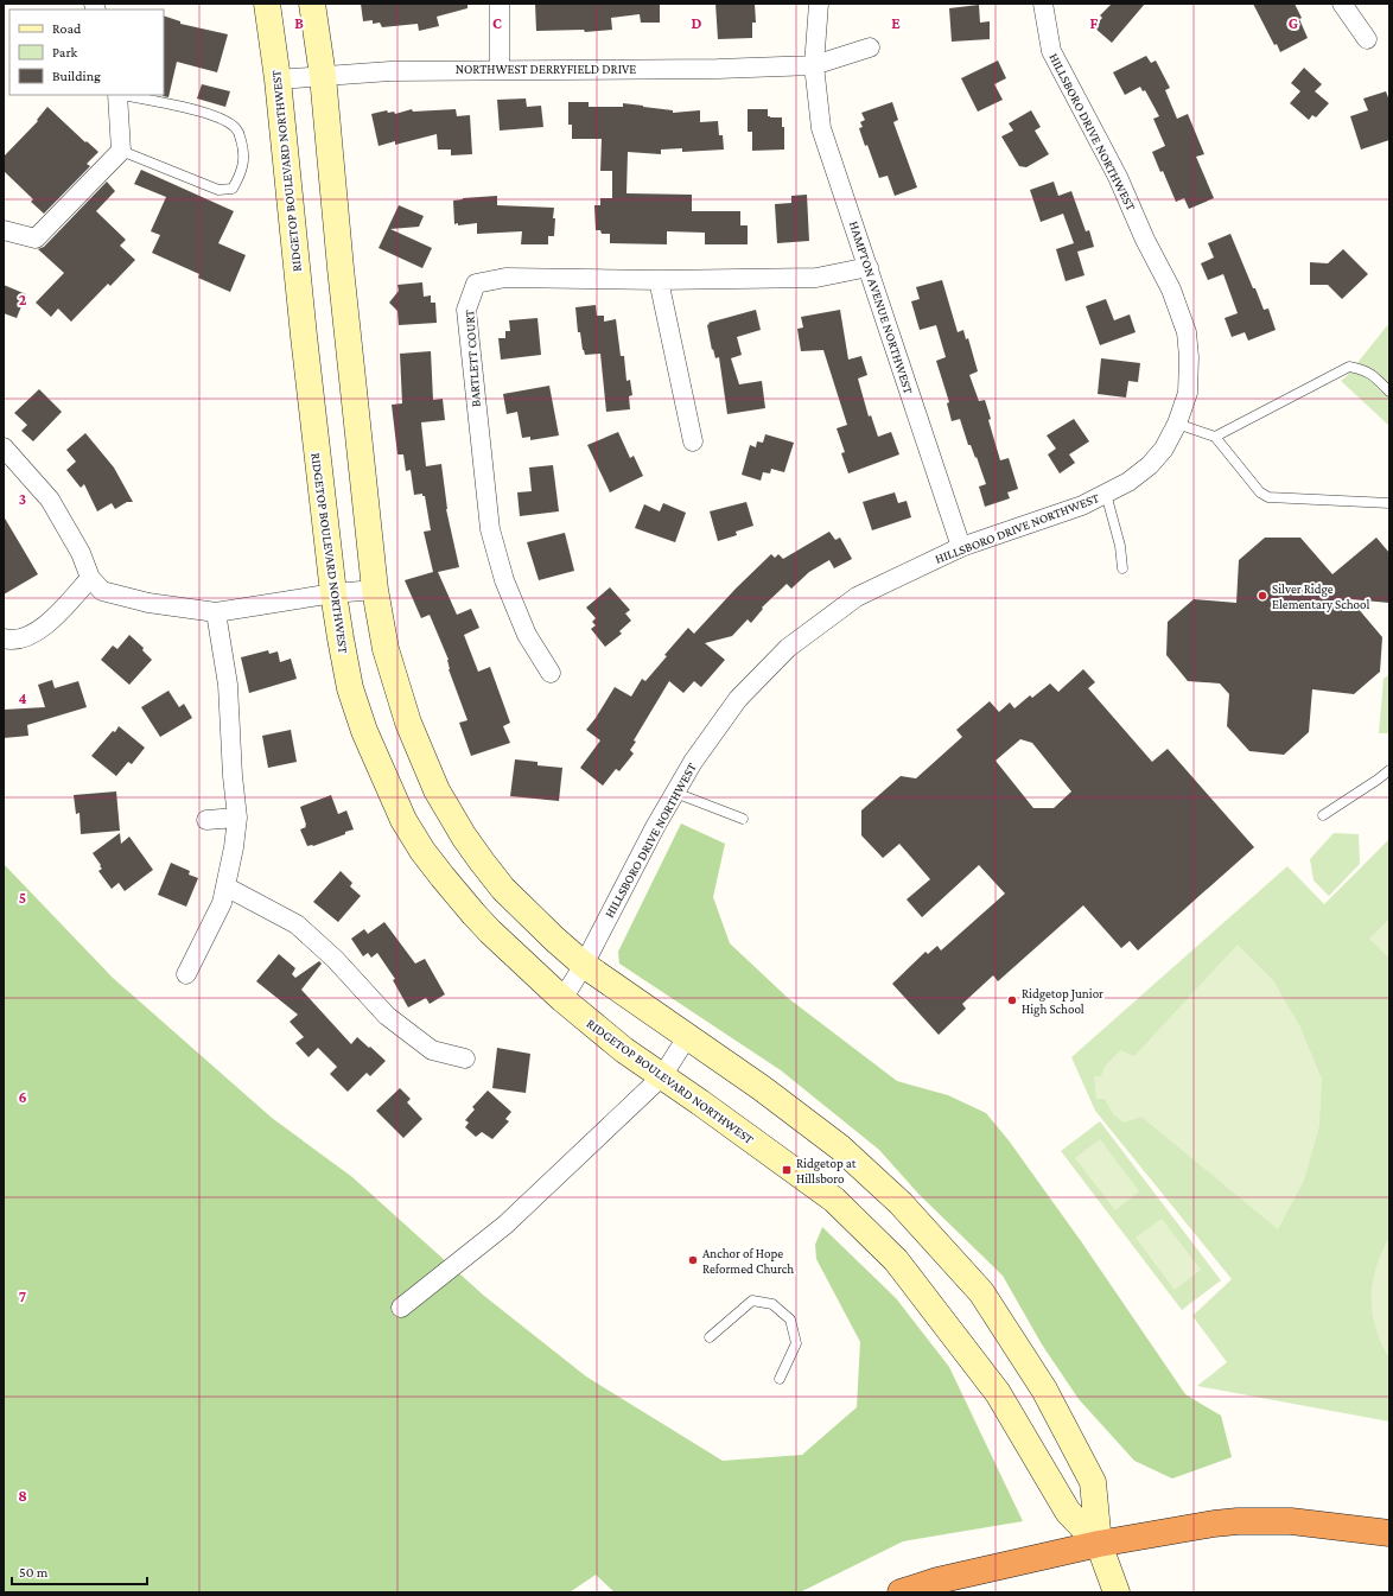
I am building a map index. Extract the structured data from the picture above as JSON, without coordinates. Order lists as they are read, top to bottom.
{
  "streets": {
    "main road": ["RIDGETOP BOULEVARD NORTHWEST"],
    "street": [
      "NORTHWEST DERRYFIELD DRIVE",
      "HILLSBORO DRIVE NORTHWEST",
      "HAMPTON AVENUE NORTHWEST",
      "BARTLETT COURT"
    ]
  },
  "crossings": [
    ["NORTHWEST DERRYFIELD DRIVE", "RIDGETOP BOULEVARD NORTHWEST"],
    ["NORTHWEST DERRYFIELD DRIVE", "HAMPTON AVENUE NORTHWEST"],
    ["HILLSBORO DRIVE NORTHWEST", "RIDGETOP BOULEVARD NORTHWEST"],
    ["HILLSBORO DRIVE NORTHWEST", "HAMPTON AVENUE NORTHWEST"],
    ["HAMPTON AVENUE NORTHWEST", "BARTLETT COURT"]
  ],
  "places": {
    "other": ["Silver Ridge Elementary School", "Ridgetop Junior High School", "Anchor of Hope Reformed Church"],
    "transit": ["Ridgetop at Hillsboro"]
  },
  "legend": ["Road", "Park", "Building"],
  "scale_bar": "50 m",
  "grid": {
    "columns": [
      "B",
      "C",
      "D",
      "E",
      "F",
      "G"
    ],
    "rows": [
      "2",
      "3",
      "4",
      "5",
      "6",
      "7",
      "8"
    ]
  }
}
